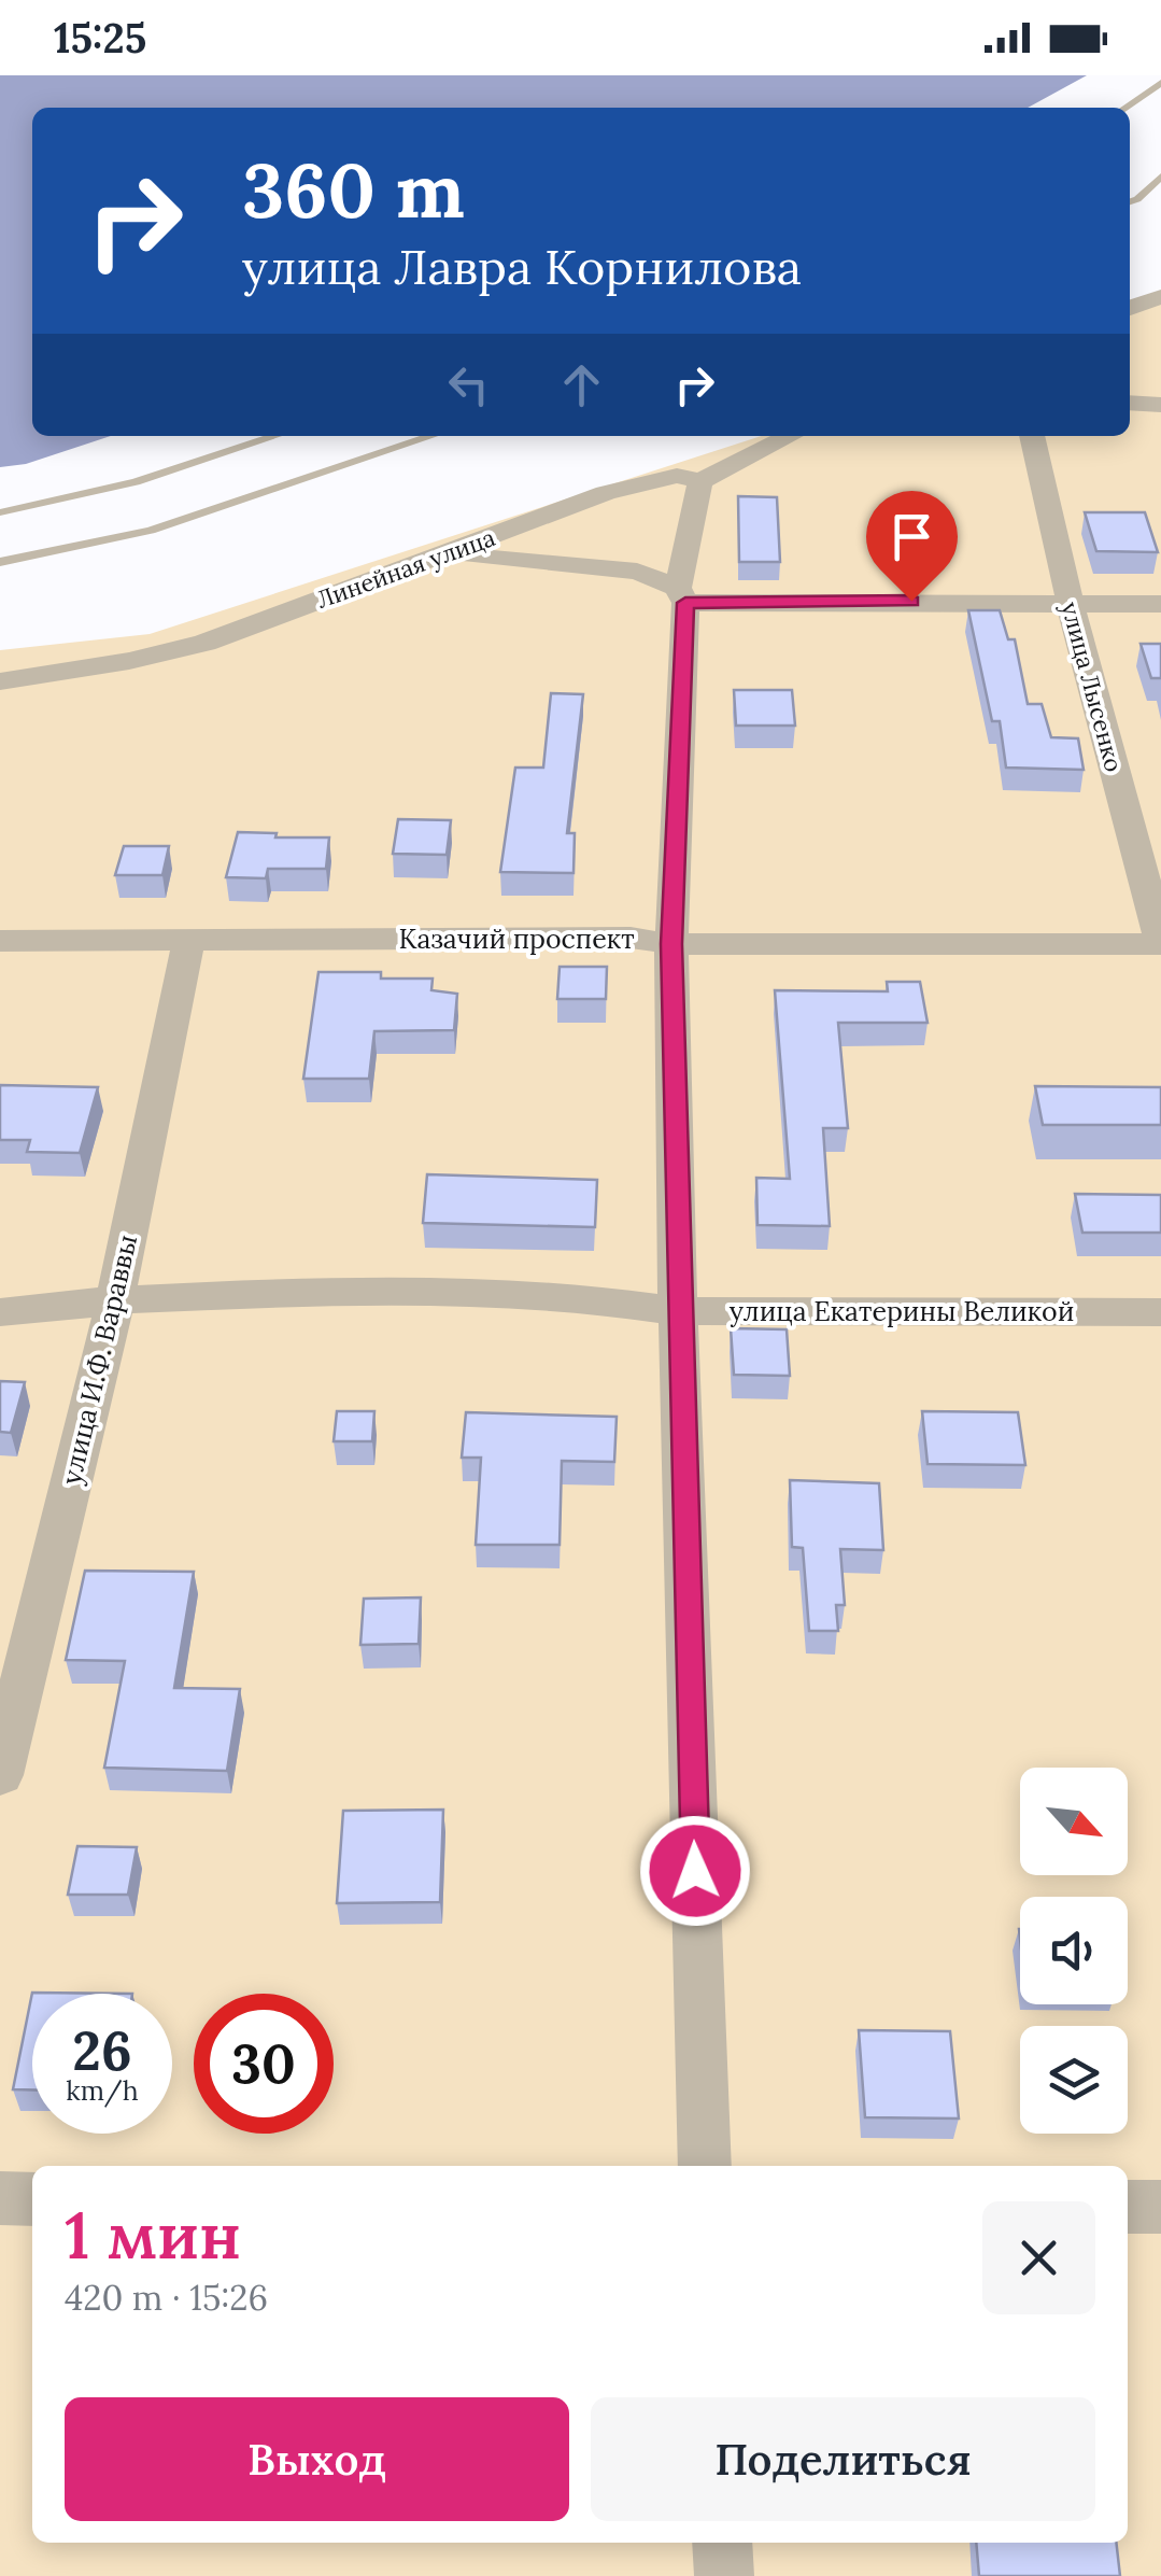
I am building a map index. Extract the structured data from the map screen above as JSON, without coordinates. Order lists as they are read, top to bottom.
{
  "streets": {
    "street": [
      "Линейная улица",
      "улица Лысенко",
      "Казачий проспект",
      "улица Екатерины Великой",
      "улица И.Ф. Вараввы"
    ]
  },
  "crossings": [
    ["улица Лысенко", "Казачий проспект"],
    ["Казачий проспект", "улица И.Ф. Вараввы"],
    ["улица Екатерины Великой", "улица И.Ф. Вараввы"]
  ],
  "north": "bottom right",
  "page": {
    "status": "15:25",
    "turn": ["360 m", "улица Лавра Корнилова"],
    "speed": "26 km/h",
    "limit": "30",
    "heading": ["1 мин", "420 m · 15:26"],
    "buttons": ["Выход", "Поделиться"]
  }
}
